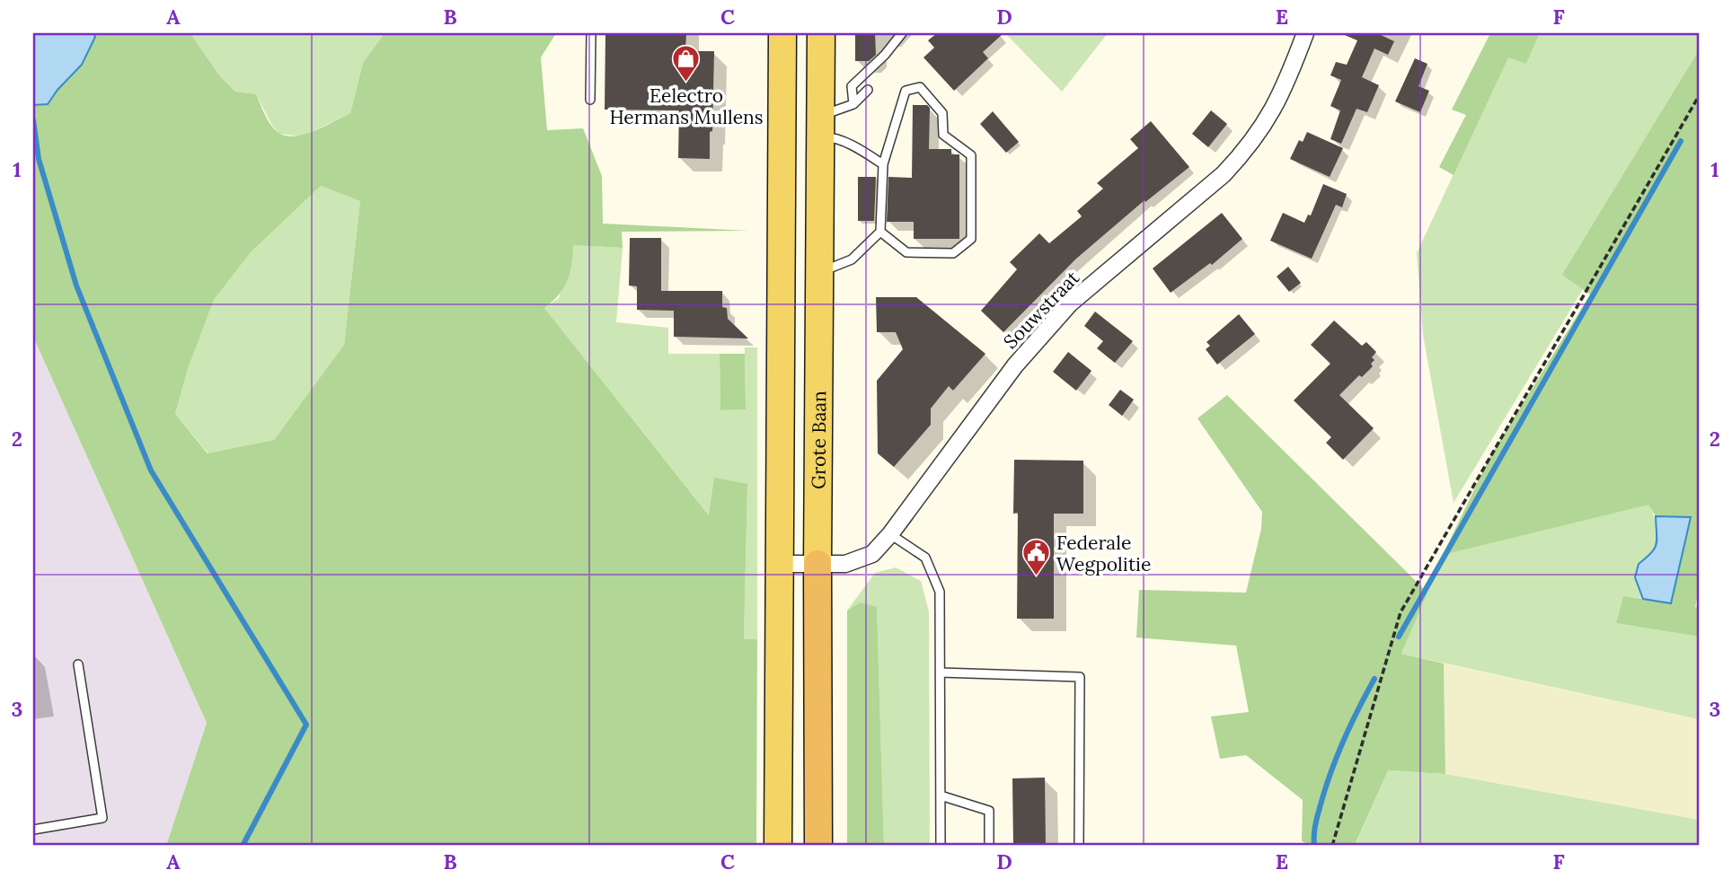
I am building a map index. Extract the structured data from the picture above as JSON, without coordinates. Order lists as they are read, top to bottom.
{
  "streets": {
    "highway": ["Grote Baan"],
    "street": ["Souwstraat"]
  },
  "crossings": [
    ["Souwstraat", "Grote Baan"]
  ],
  "places": {
    "shop": ["Eelectro Hermans Mullens"],
    "public building": ["Federale Wegpolitie"]
  },
  "grid": {
    "columns": [
      "A",
      "B",
      "C",
      "D",
      "E",
      "F"
    ],
    "rows": ["1", "2", "3"]
  }
}
